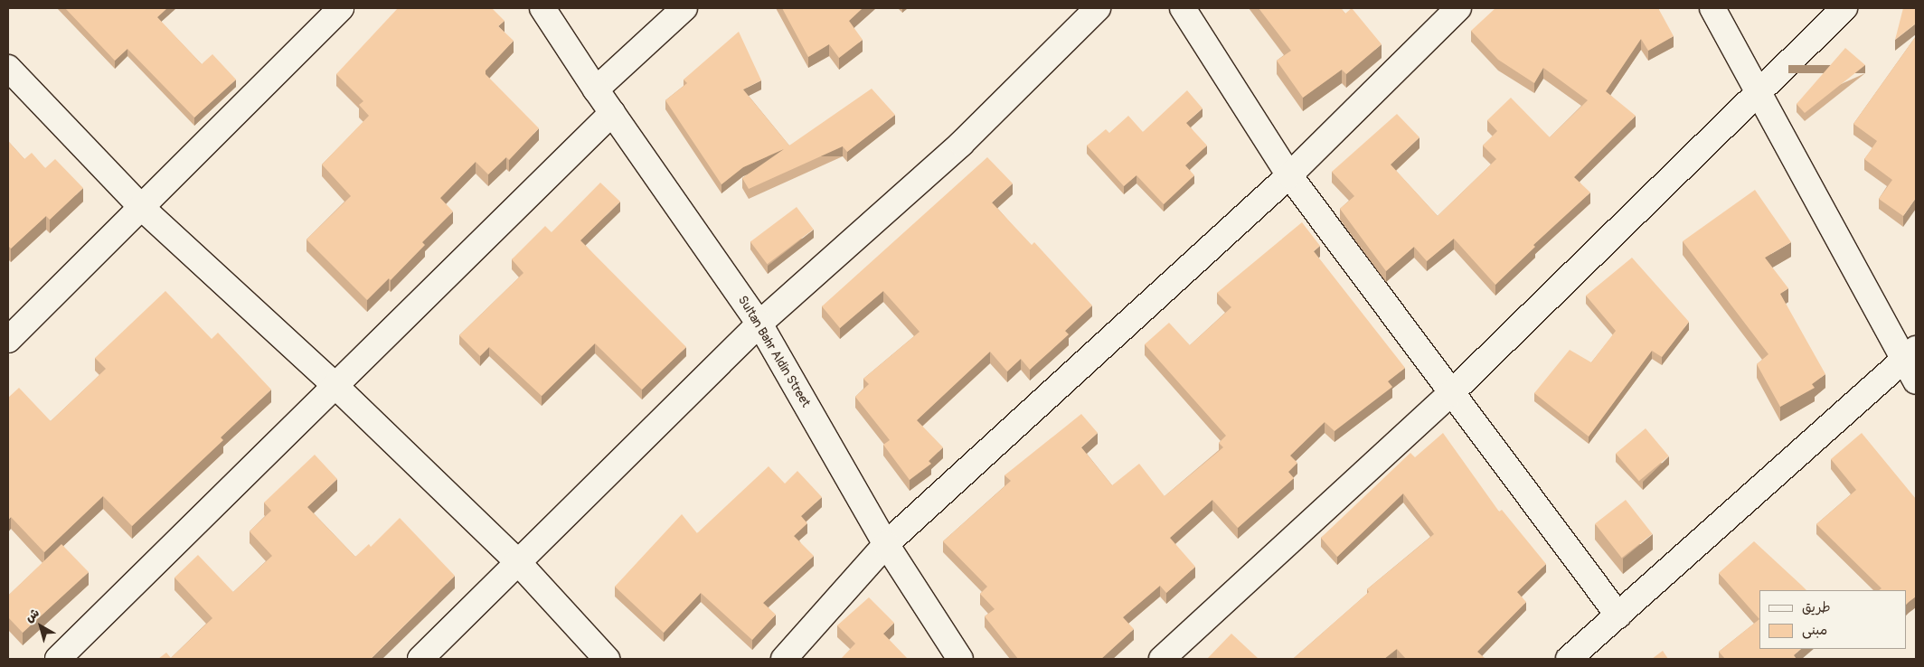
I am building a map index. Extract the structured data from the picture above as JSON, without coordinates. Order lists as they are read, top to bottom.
{
  "streets": {
    "street": ["Sultan Bahr Aldin Street"]
  },
  "legend": ["طريق", "مبنى"],
  "north": "top left"
}
